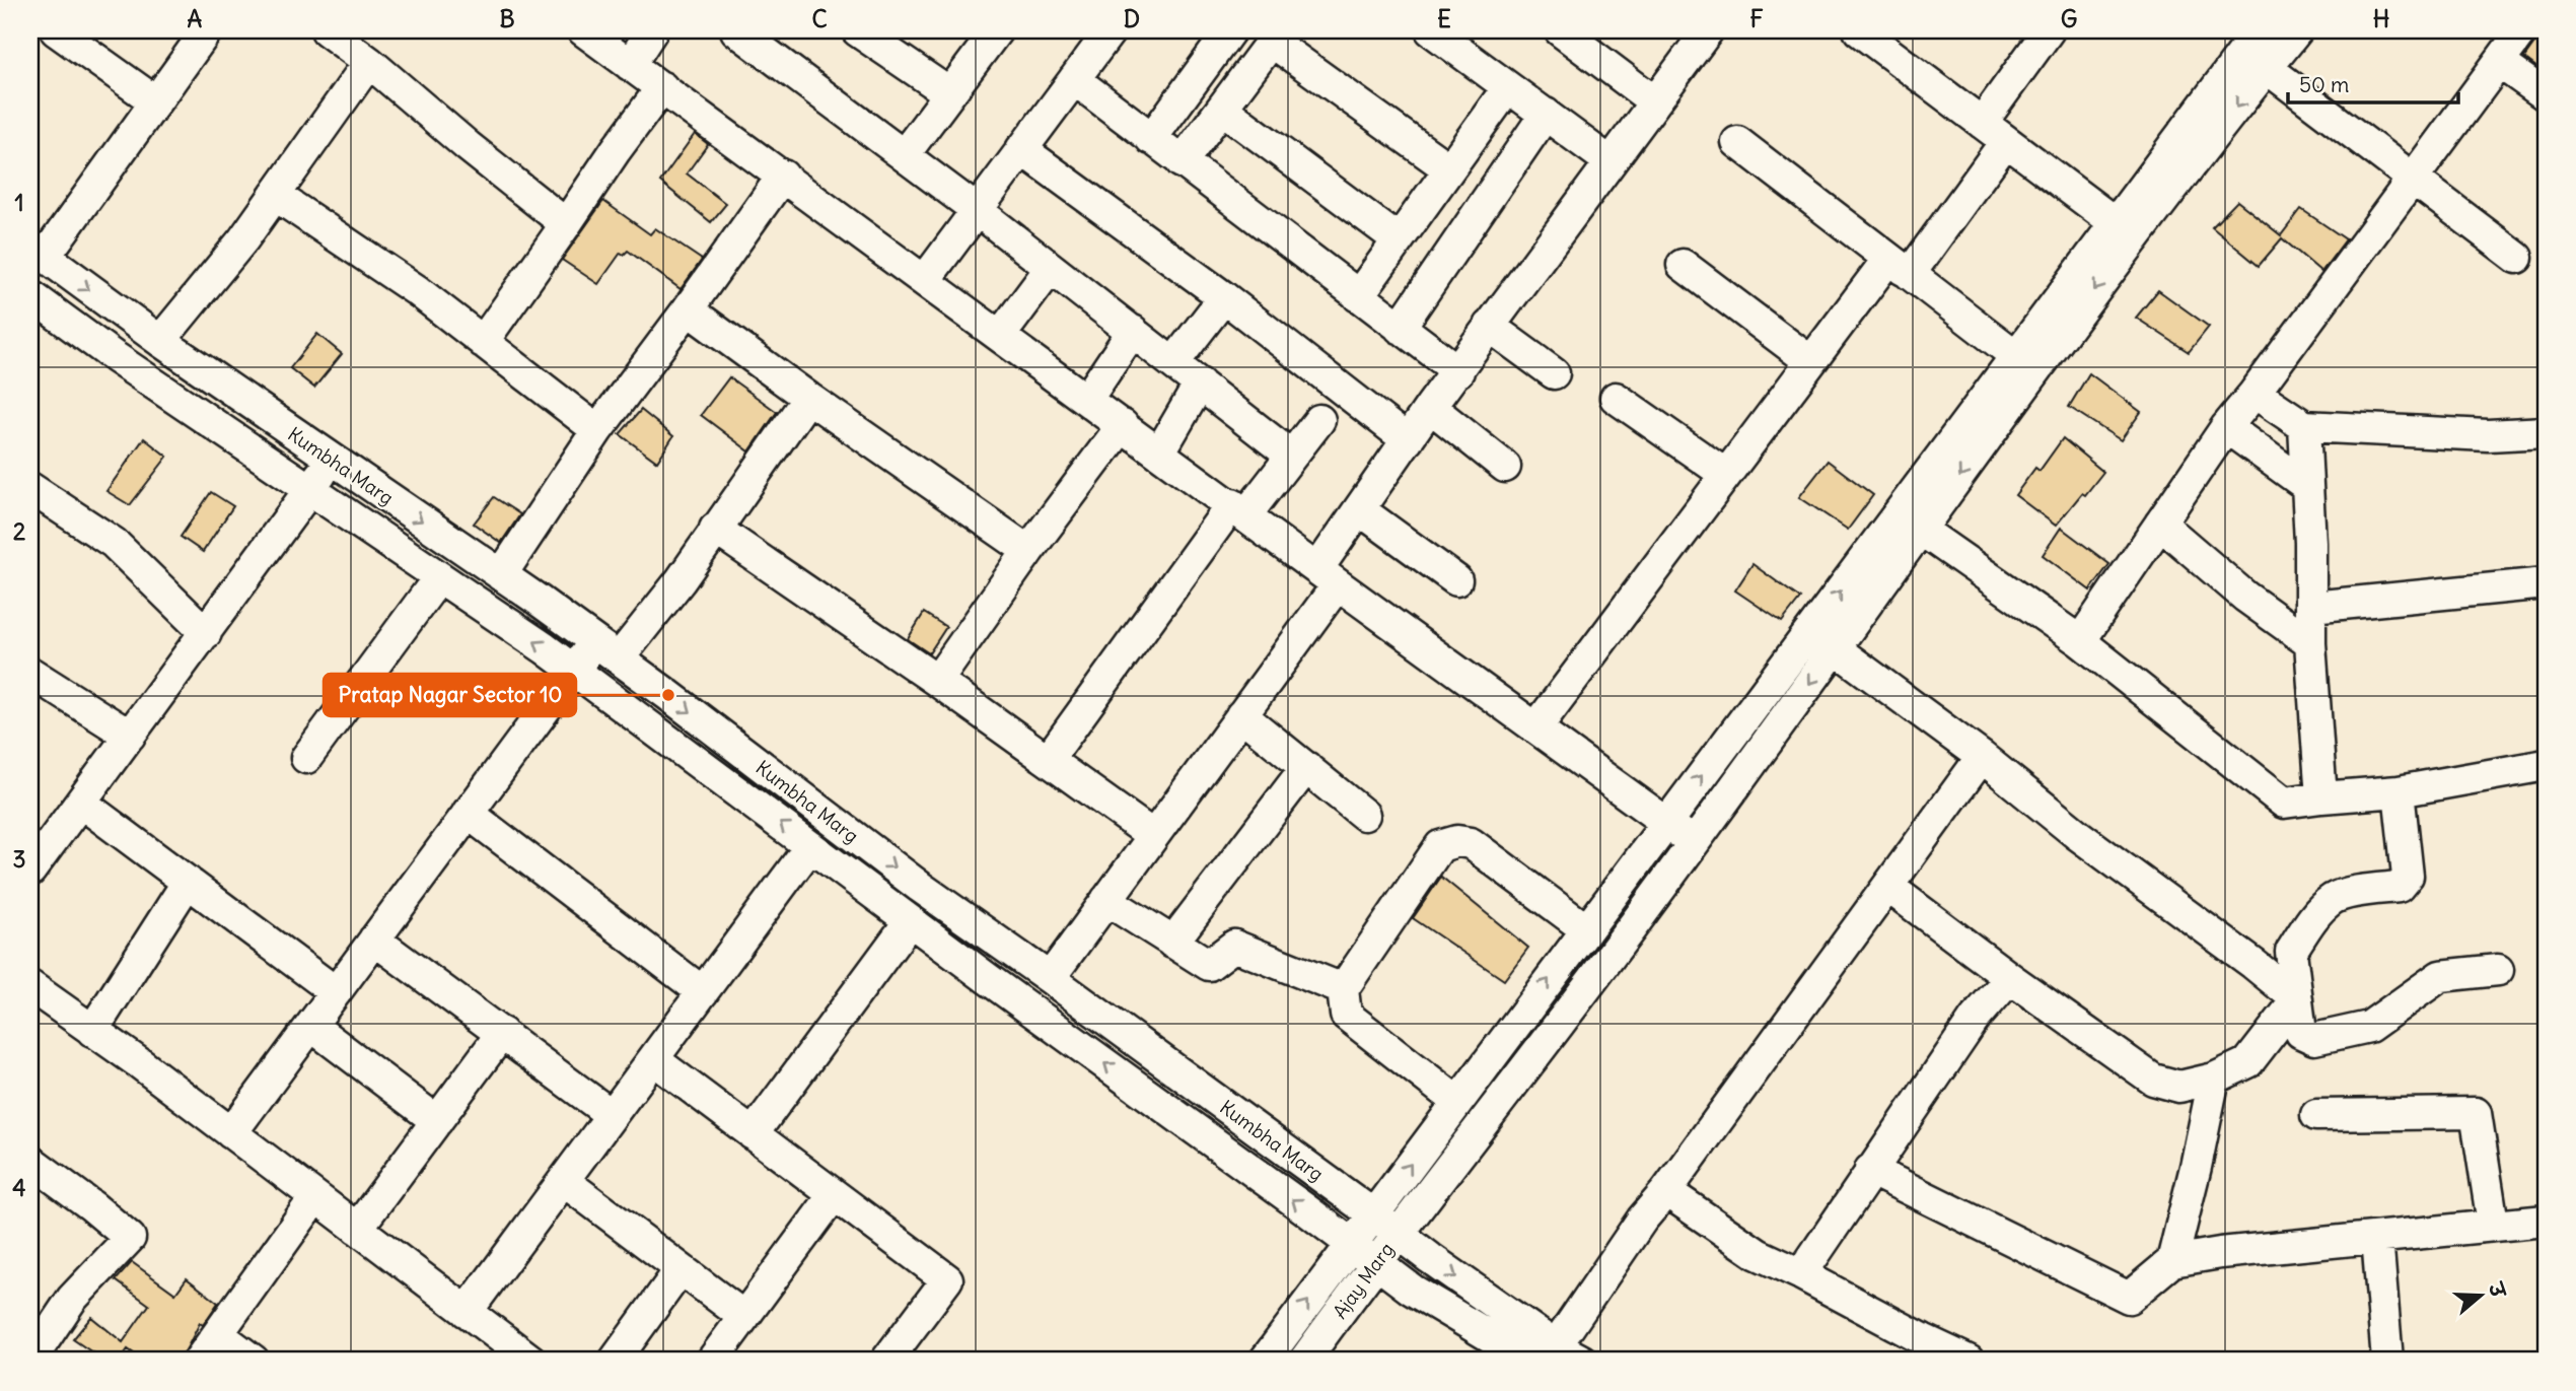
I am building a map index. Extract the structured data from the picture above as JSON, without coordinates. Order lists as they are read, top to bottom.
{
  "streets": {
    "street": ["Kumbha Marg", "Ajay Marg"]
  },
  "crossings": [
    ["Kumbha Marg", "Ajay Marg"]
  ],
  "places": ["Pratap Nagar Sector 10"],
  "scale_bar": "50 m",
  "north": "right",
  "grid": {
    "columns": [
      "A",
      "B",
      "C",
      "D",
      "E",
      "F",
      "G",
      "H"
    ],
    "rows": [
      "1",
      "2",
      "3",
      "4"
    ]
  }
}
